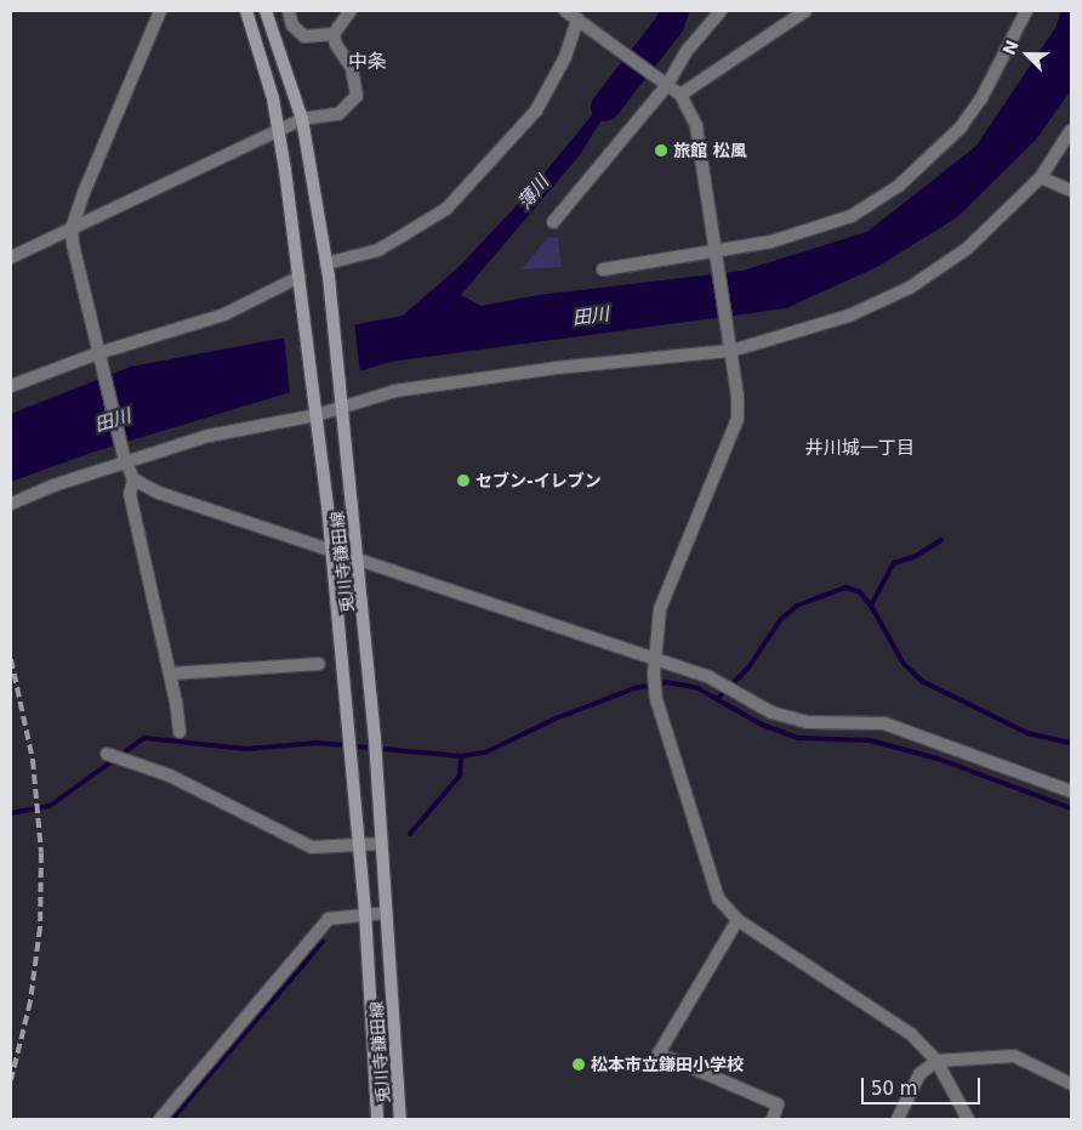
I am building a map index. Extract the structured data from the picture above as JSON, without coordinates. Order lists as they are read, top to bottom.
{
  "streets": {
    "main road": ["兎川寺鎌田線"]
  },
  "districts": ["中条", "井川城一丁目"],
  "water": ["薄川", "田川"],
  "places": ["旅館 松風", "セブン-イレブン", "松本市立鎌田小学校"],
  "scale_bar": "50 m",
  "north": "top left"
}
